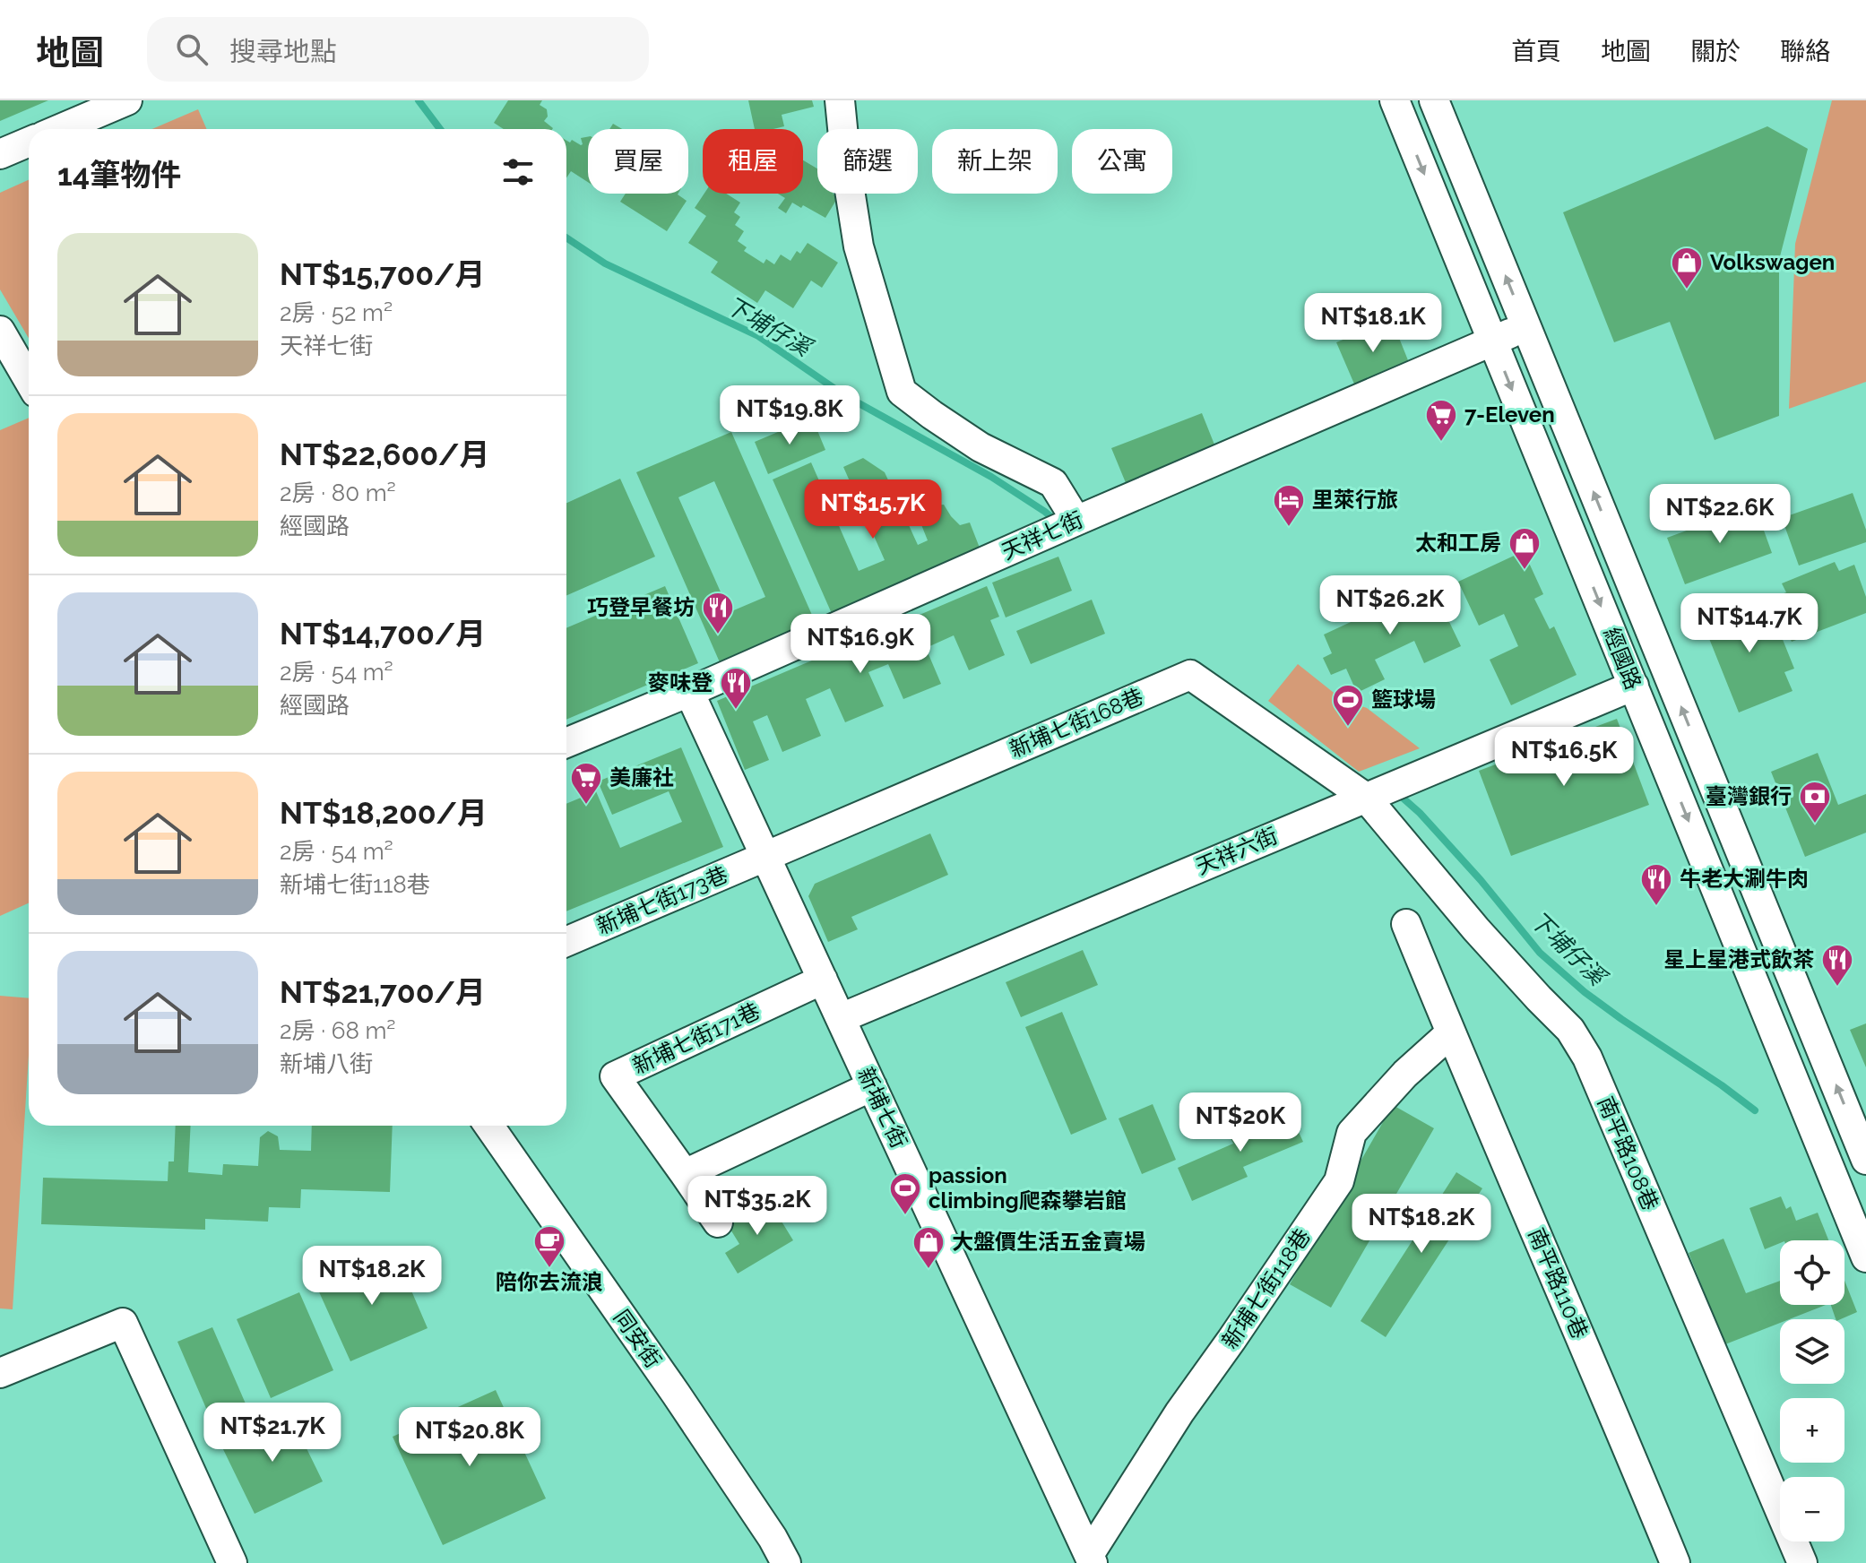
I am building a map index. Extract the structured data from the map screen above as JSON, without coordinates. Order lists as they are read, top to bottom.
{
  "streets": {
    "street": [
      "天祥七街",
      "經國路",
      "新埔七街168巷",
      "天祥六街",
      "新埔七街173巷",
      "新埔七街171巷",
      "新埔七街",
      "南平路108巷",
      "南平路110巷",
      "新埔七街118巷",
      "同安街"
    ]
  },
  "crossings": [
    ["天祥七街", "經國路"],
    ["天祥七街", "新埔七街"],
    ["經國路", "天祥六街"],
    ["新埔七街168巷", "天祥六街"],
    ["新埔七街168巷", "新埔七街173巷"],
    ["新埔七街168巷", "新埔七街"],
    ["新埔七街168巷", "南平路108巷"],
    ["天祥六街", "新埔七街"],
    ["天祥六街", "南平路108巷"],
    ["新埔七街173巷", "新埔七街"],
    ["新埔七街171巷", "新埔七街"],
    ["新埔七街", "新埔七街118巷"],
    ["南平路110巷", "新埔七街118巷"]
  ],
  "water": ["下埔仔溪"],
  "places": {
    "shop": ["Volkswagen", "太和工房", "大盤價生活五金賣場"],
    "supermarket": ["7-Eleven", "美廉社"],
    "hotel": ["里萊行旅"],
    "restaurant": [
      "巧登早餐坊",
      "麥味登",
      "牛老大涮牛肉",
      "星上星港式飲茶"
    ],
    "sports": ["籃球場", "passion climbing爬森攀岩館"],
    "bank": ["臺灣銀行"],
    "cafe": ["陪你去流浪"]
  },
  "page": {
    "header": "地圖",
    "search": "搜尋地點",
    "nav": [
      "首頁",
      "地圖",
      "關於",
      "聯絡"
    ],
    "chip": [
      "買屋",
      "租屋",
      "篩選",
      "新上架",
      "公寓"
    ],
    "heading": "14筆物件",
    "list": [
      {
        "name": "NT$15,700/月",
        "note": "2房 · 52 m² · 天祥七街"
      },
      {
        "name": "NT$22,600/月",
        "note": "2房 · 80 m² · 經國路"
      },
      {
        "name": "NT$14,700/月",
        "note": "2房 · 54 m² · 經國路"
      },
      {
        "name": "NT$18,200/月",
        "note": "2房 · 54 m² · 新埔七街118巷"
      },
      {
        "name": "NT$21,700/月",
        "note": "2房 · 68 m² · 新埔八街"
      }
    ],
    "price": [
      "NT$18.1K",
      "NT$19.8K",
      "NT$15.7K",
      "NT$22.6K",
      "NT$26.2K",
      "NT$14.7K",
      "NT$16.9K",
      "NT$16.5K",
      "NT$20K",
      "NT$35.2K",
      "NT$18.2K",
      "NT$18.2K",
      "NT$21.7K",
      "NT$20.8K"
    ],
    "map_buttons": ["+", "−"]
  }
}
